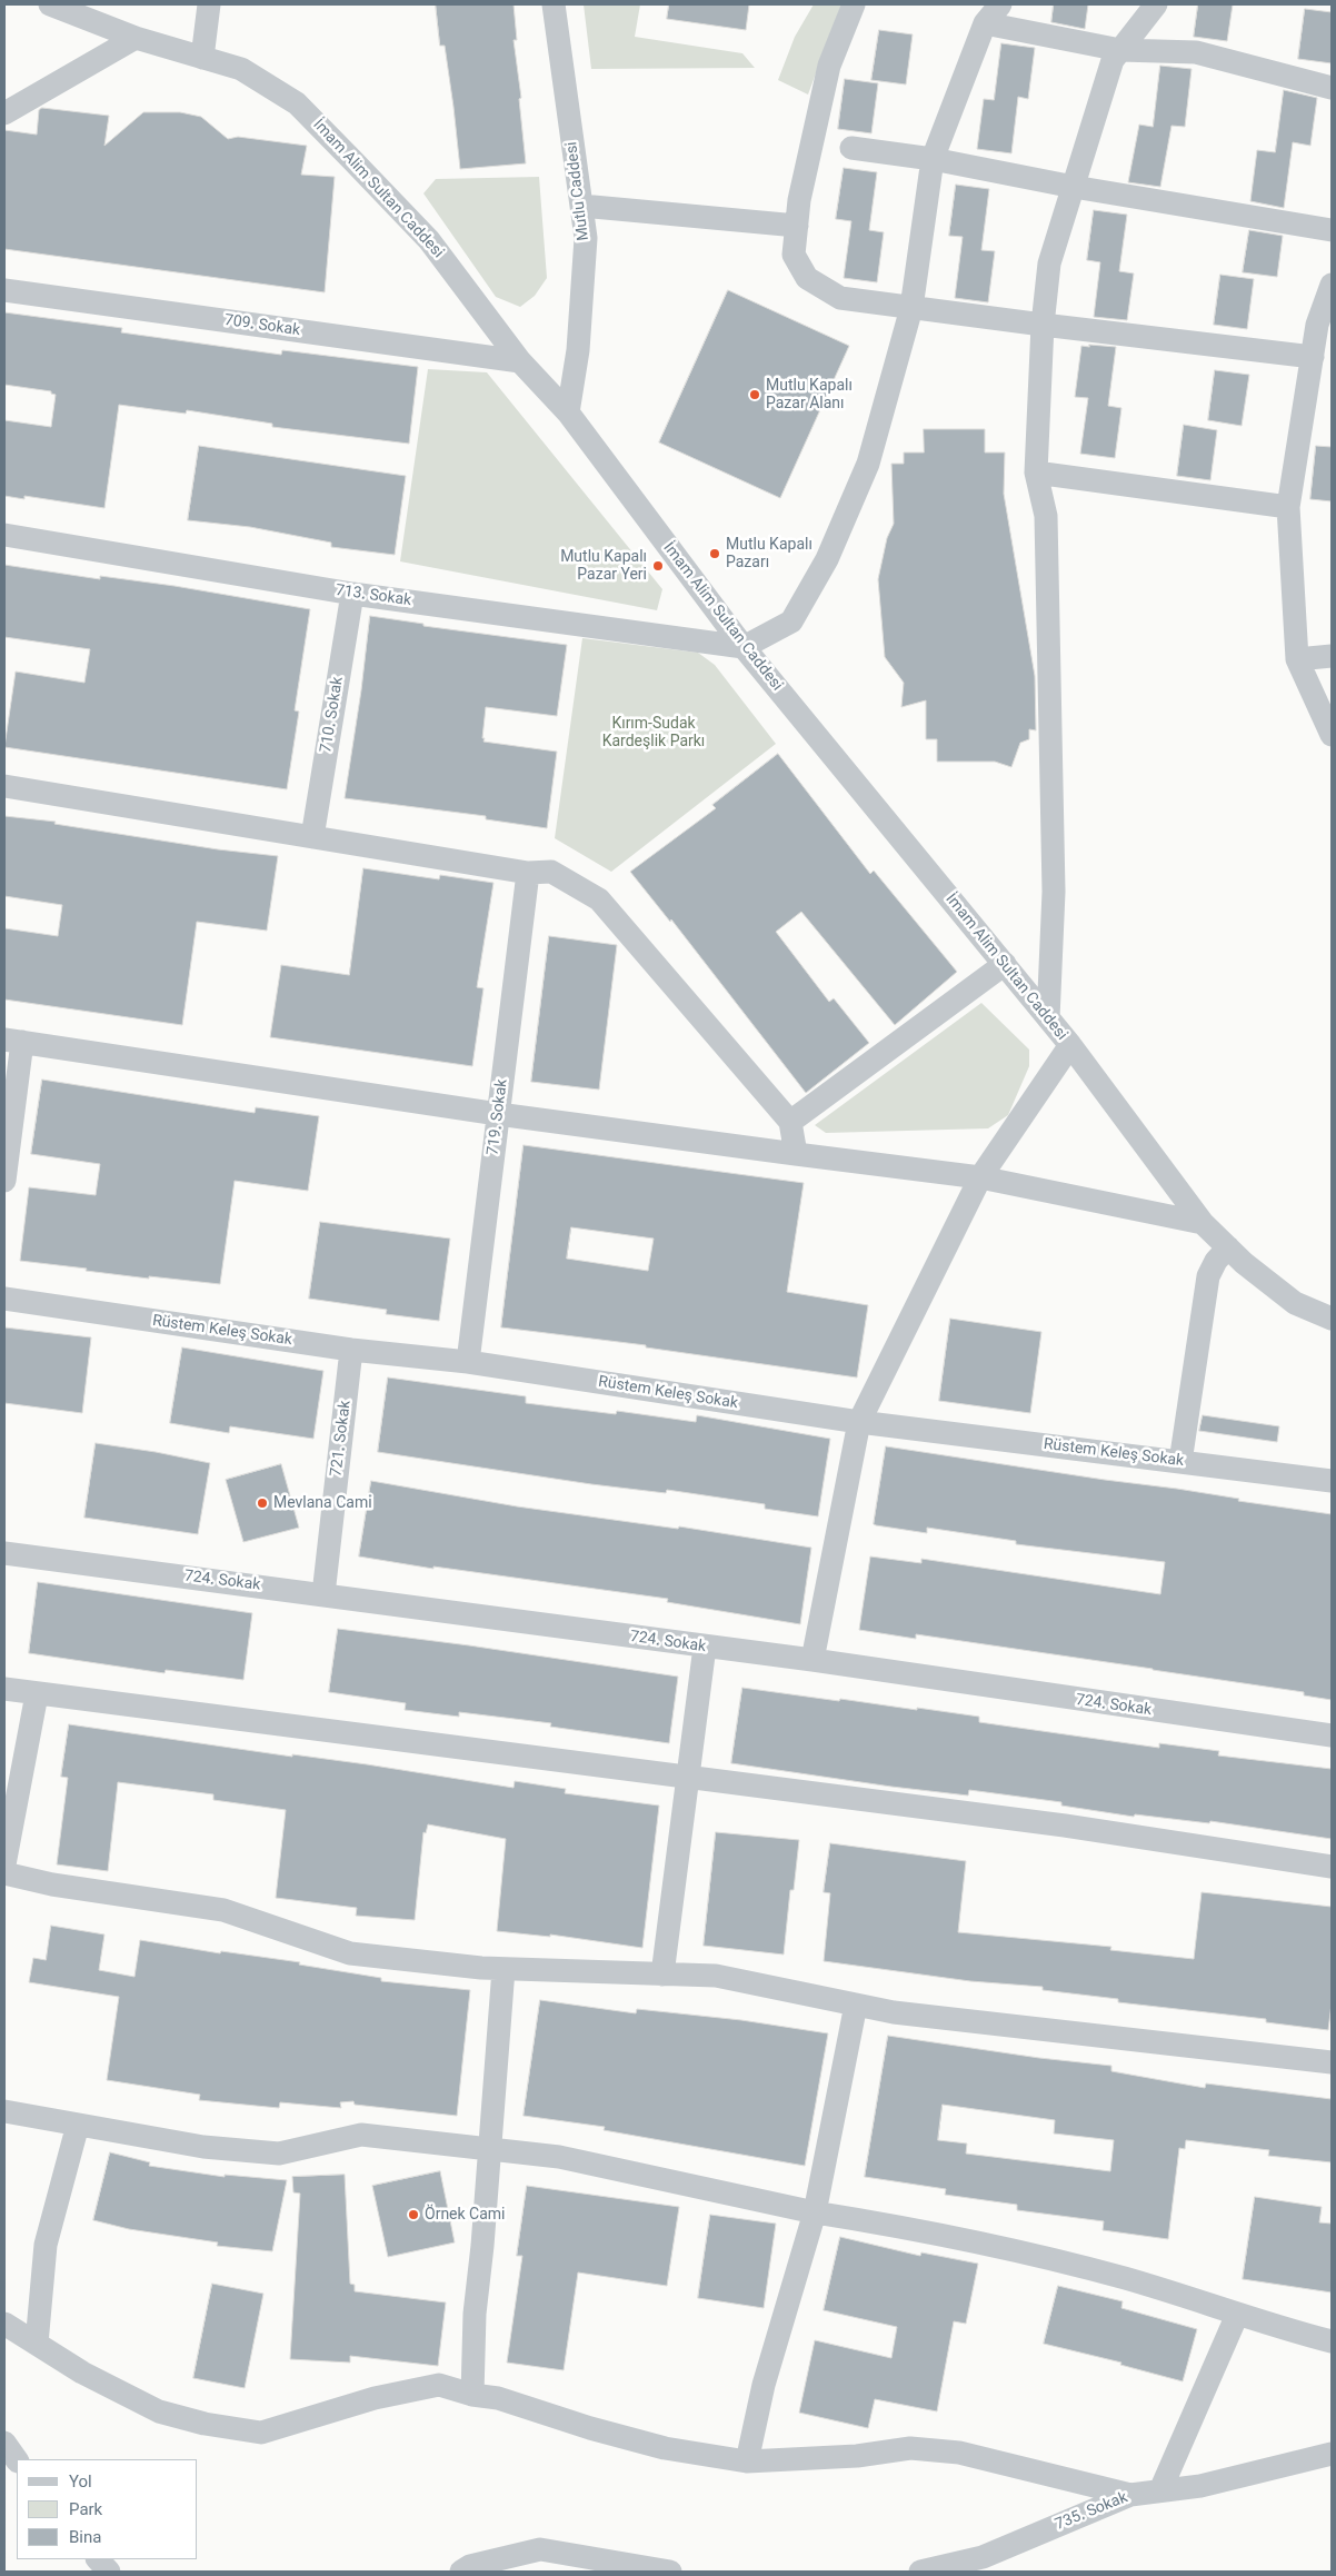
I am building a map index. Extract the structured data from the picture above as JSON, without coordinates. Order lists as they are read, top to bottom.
{
  "streets": {
    "street": [
      "İmam Alim Sultan Caddesi",
      "Mutlu Caddesi",
      "709. Sokak",
      "713. Sokak",
      "710. Sokak",
      "719. Sokak",
      "Rüstem Keleş Sokak",
      "721. Sokak",
      "724. Sokak",
      "735. Sokak"
    ]
  },
  "crossings": [
    ["İmam Alim Sultan Caddesi", "Mutlu Caddesi"],
    ["İmam Alim Sultan Caddesi", "709. Sokak"],
    ["İmam Alim Sultan Caddesi", "713. Sokak"],
    ["713. Sokak", "710. Sokak"],
    ["719. Sokak", "Rüstem Keleş Sokak"],
    ["Rüstem Keleş Sokak", "721. Sokak"],
    ["721. Sokak", "724. Sokak"]
  ],
  "parks": ["Kırım-Sudak Kardeşlik Parkı"],
  "places": [
    "Mutlu Kapalı Pazar Alanı",
    "Mutlu Kapalı Pazarı",
    "Mutlu Kapalı Pazar Yeri",
    "Mevlana Cami",
    "Örnek Cami"
  ],
  "legend": ["Yol", "Park", "Bina"]
}
